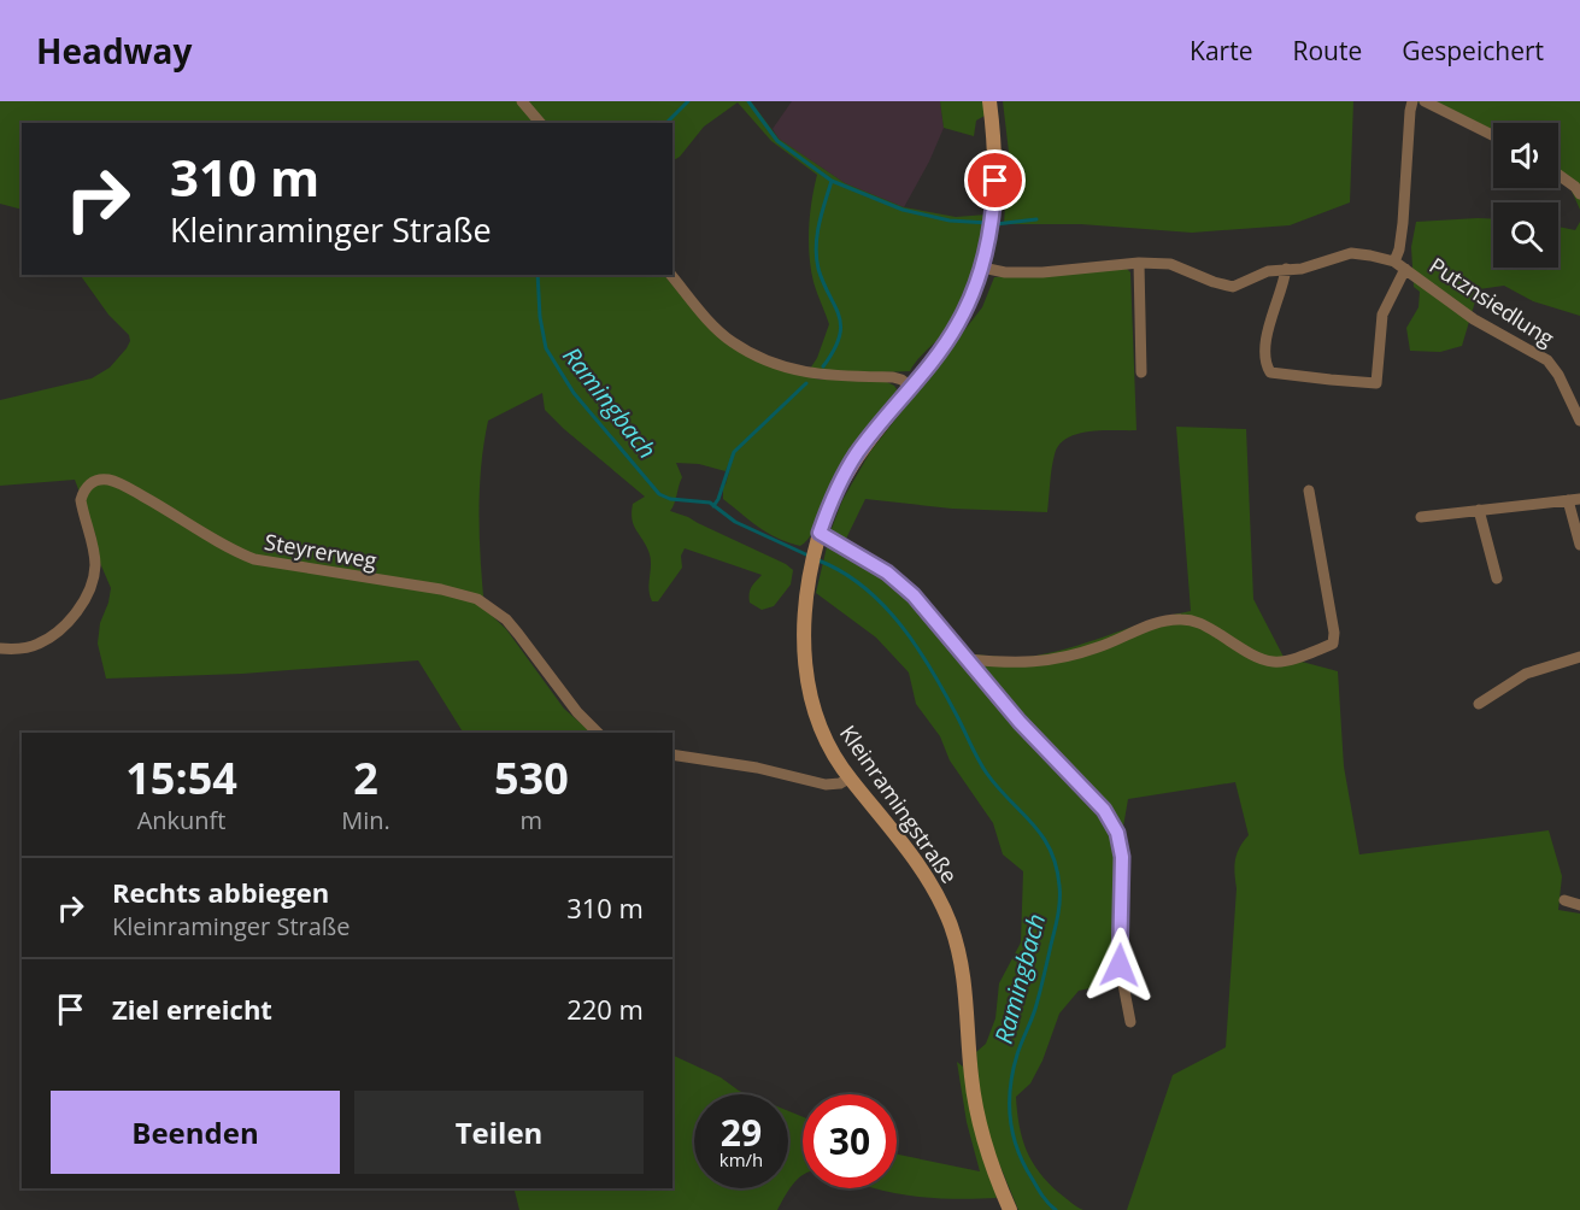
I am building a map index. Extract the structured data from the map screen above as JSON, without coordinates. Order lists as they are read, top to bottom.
{
  "streets": {
    "main road": ["Kleinramingstraße"],
    "street": ["Putznsiedlung", "Steyrerweg"]
  },
  "crossings": [
    ["Putznsiedlung", "Kleinramingstraße"]
  ],
  "water": ["Ramingbach"],
  "page": {
    "header": "Headway",
    "nav": ["Karte", "Route", "Gespeichert"],
    "turn": ["310 m", "Kleinraminger Straße"],
    "eta": [
      "15:54",
      "Ankunft",
      "2",
      "Min.",
      "530",
      "m"
    ],
    "list": [
      {
        "name": "Rechts abbiegen",
        "note": "Kleinraminger Straße",
        "value": "310 m"
      },
      {
        "name": "Ziel erreicht",
        "value": "220 m"
      }
    ],
    "buttons": ["Beenden", "Teilen"],
    "speed": "29 km/h",
    "limit": "30"
  }
}
